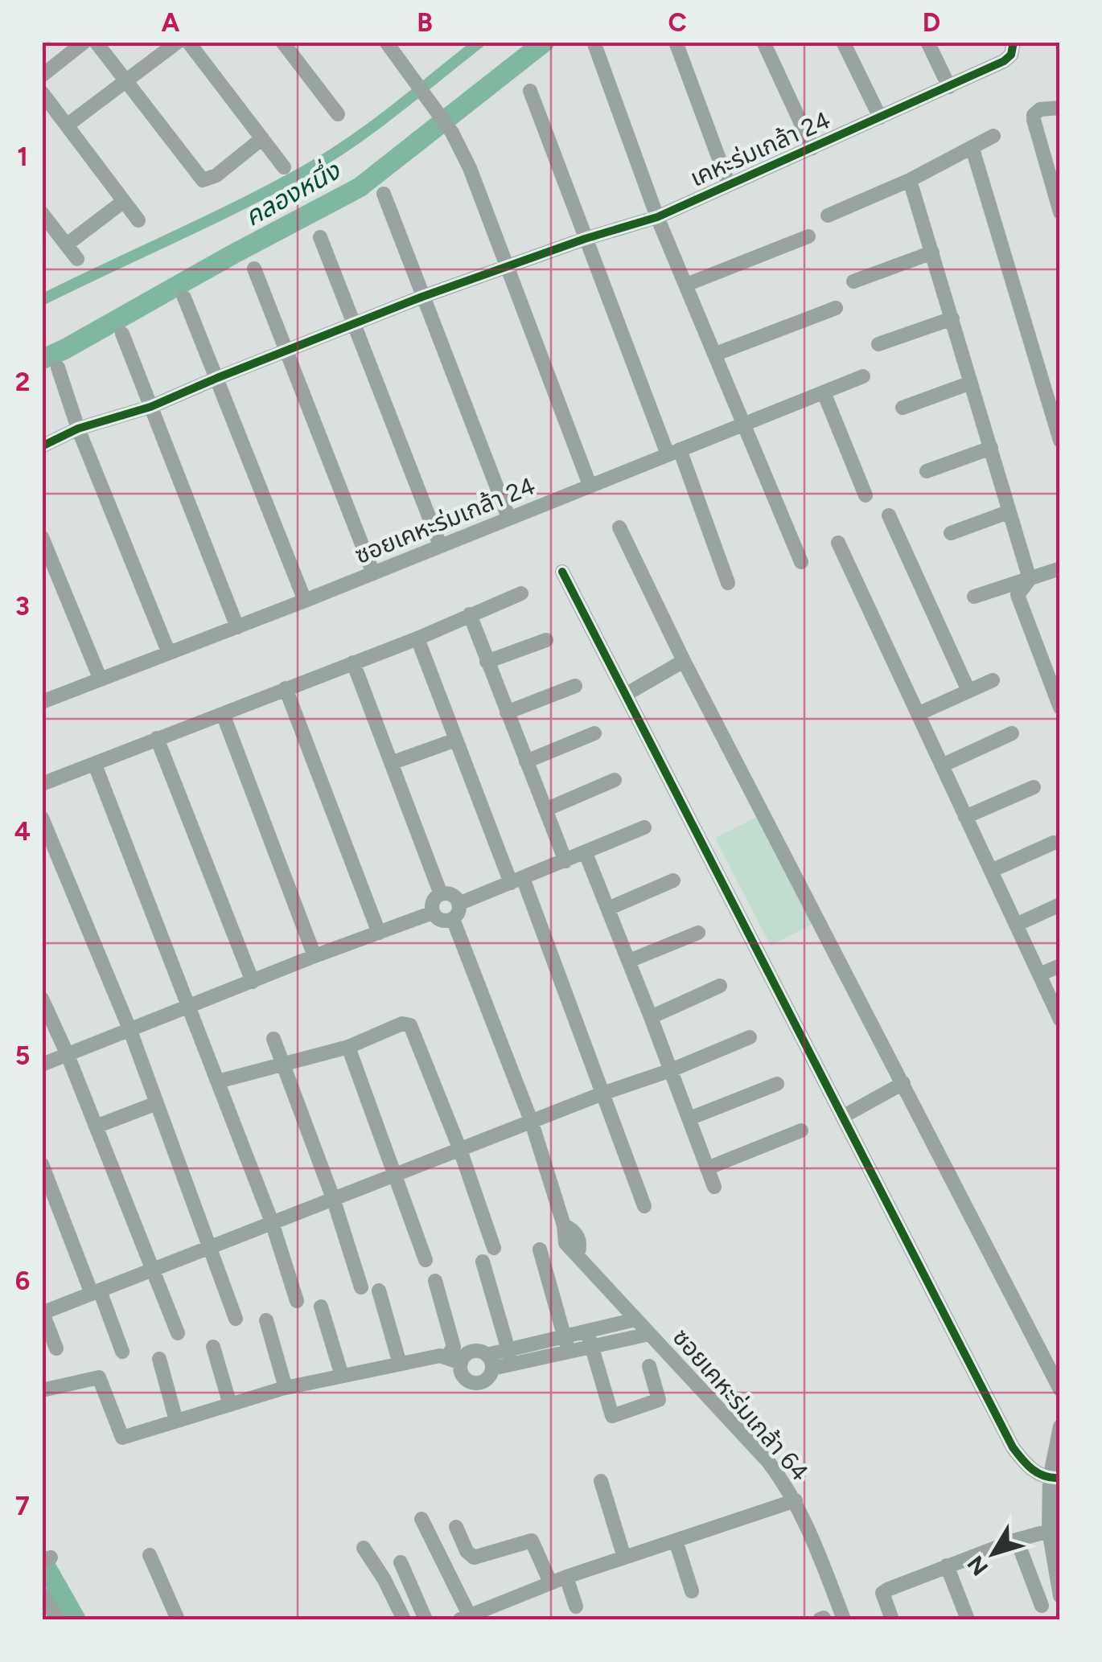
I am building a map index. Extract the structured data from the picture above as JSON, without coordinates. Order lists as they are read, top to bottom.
{
  "streets": {
    "street": ["เคหะร่มเกล้า 24", "ซอยเคหะร่มเกล้า 24", "ซอยเคหะร่มเกล้า 64"]
  },
  "water": ["คลองหนึ่ง"],
  "north": "bottom left",
  "grid": {
    "columns": [
      "A",
      "B",
      "C",
      "D"
    ],
    "rows": [
      "1",
      "2",
      "3",
      "4",
      "5",
      "6",
      "7"
    ]
  }
}
